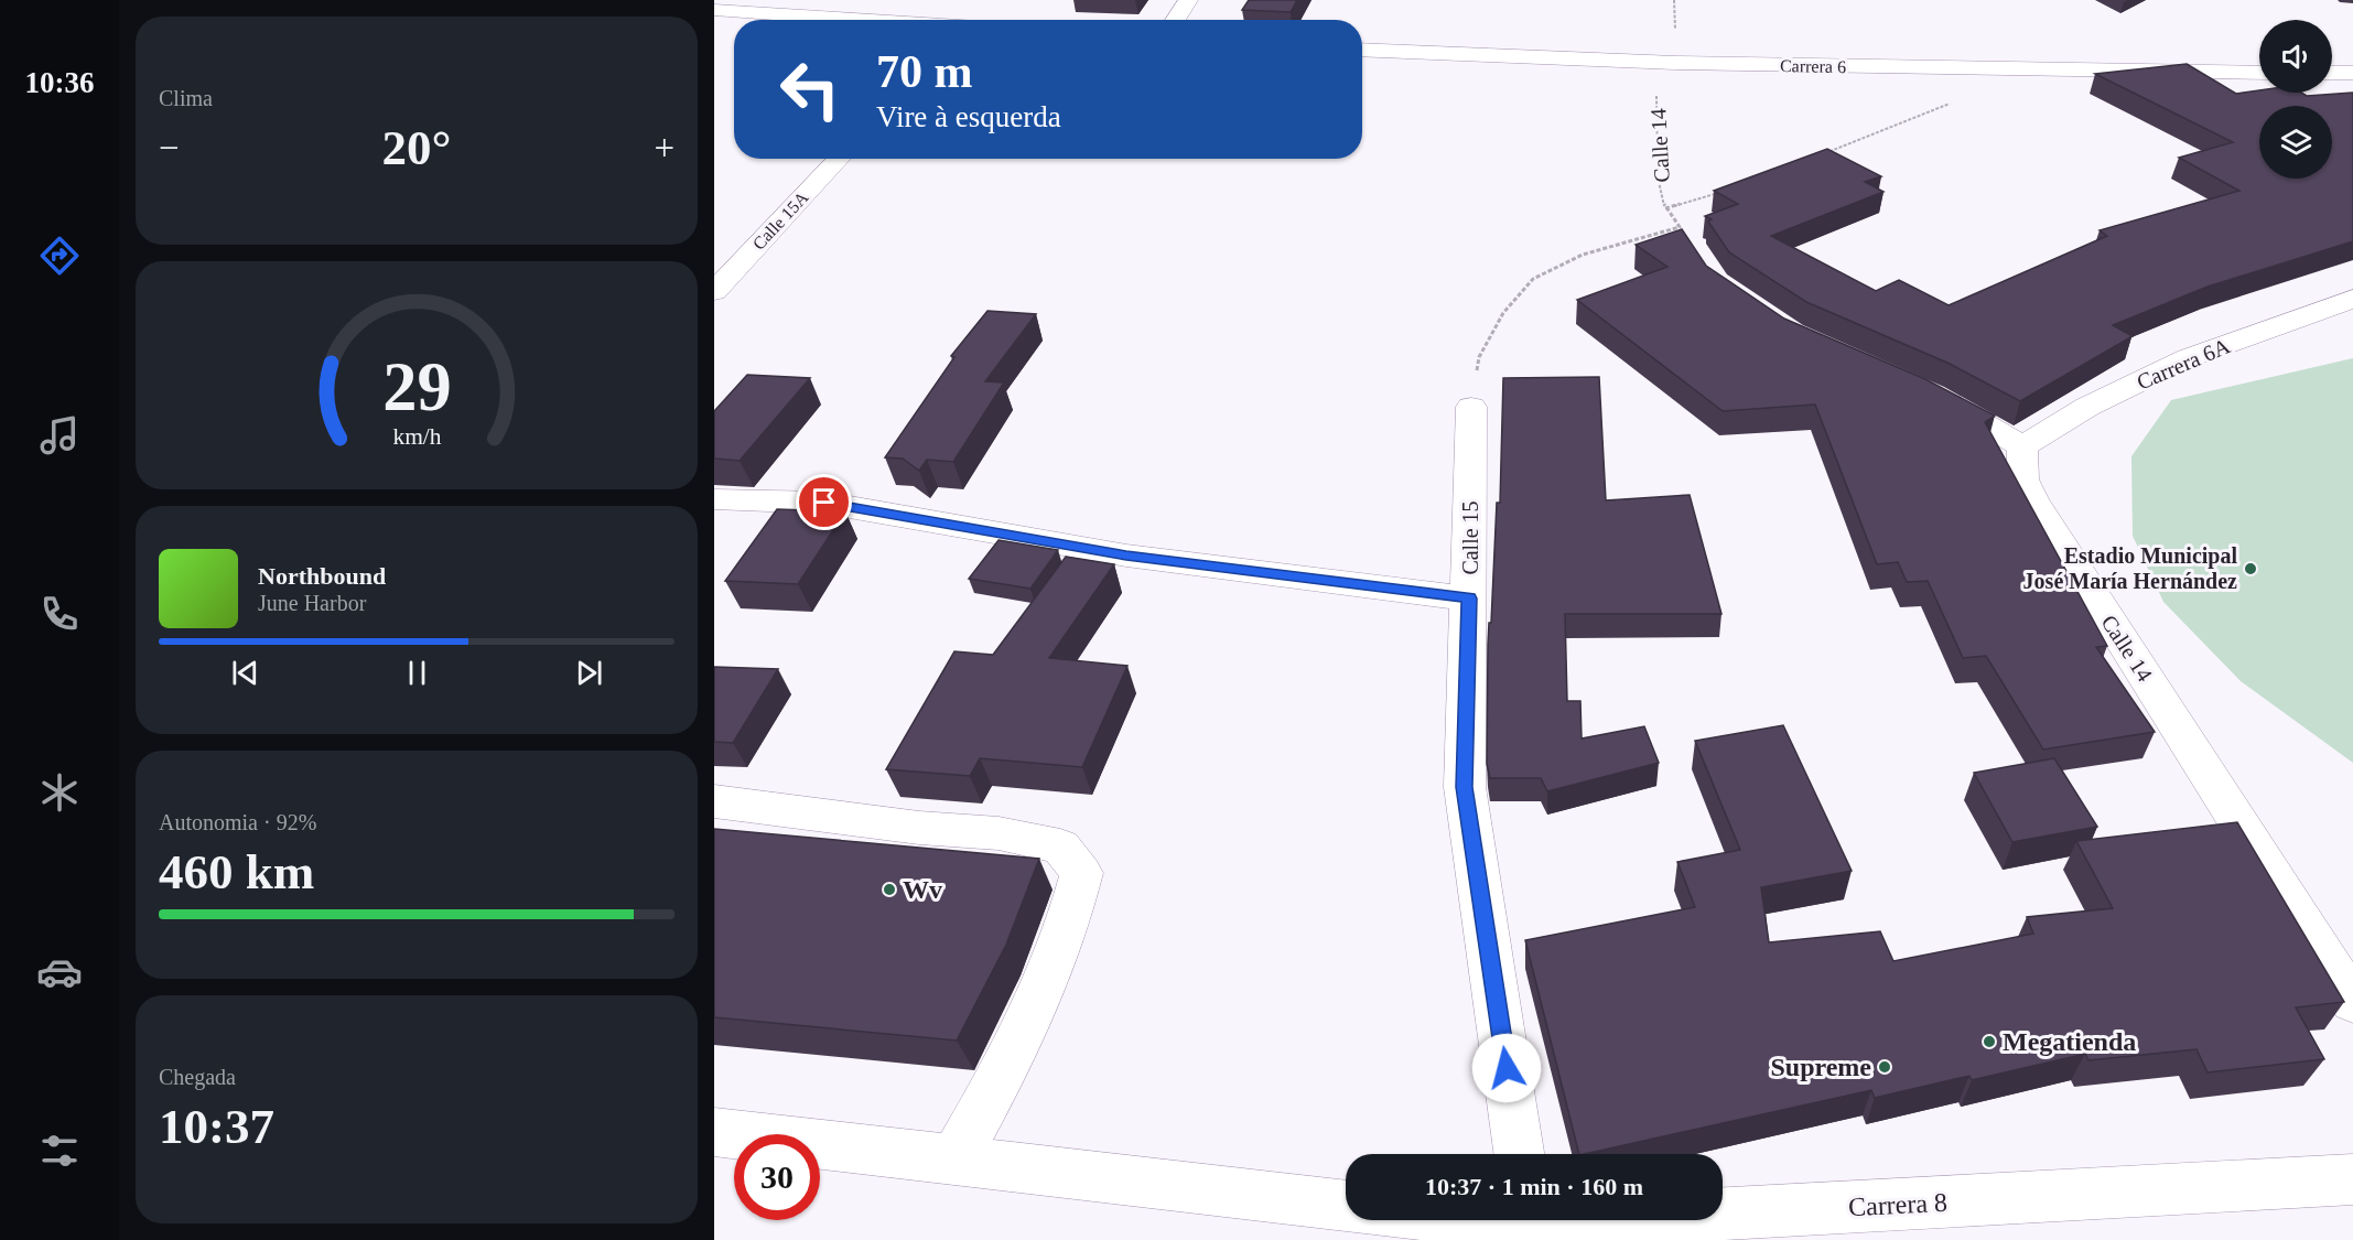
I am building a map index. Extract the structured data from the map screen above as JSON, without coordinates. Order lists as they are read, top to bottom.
{
  "streets": {
    "street": [
      "Carrera 6",
      "Calle 14",
      "Calle 15A",
      "Carrera 6A",
      "Calle 15",
      "Carrera 8"
    ]
  },
  "crossings": [
    ["Carrera 6", "Calle 14"],
    ["Calle 14", "Carrera 6A"],
    ["Calle 14", "Calle 15"]
  ],
  "places": [
    "Estadio Municipal José María Hernández",
    "Wv",
    "Megatienda",
    "Supreme"
  ],
  "page": {
    "tabs": "10:36",
    "tile": [
      "Clima",
      ["Autonomia · 92%", "460 km"],
      ["Chegada", "10:37"]
    ],
    "turn": ["70 m", "Vire à esquerda"],
    "heat": ["−", "20°", "+"],
    "song": ["Northbound", "June Harbor"],
    "limit": "30",
    "trip": "10:37 · 1 min · 160 m",
    "gauge": ["29", "km/h"]
  }
}
